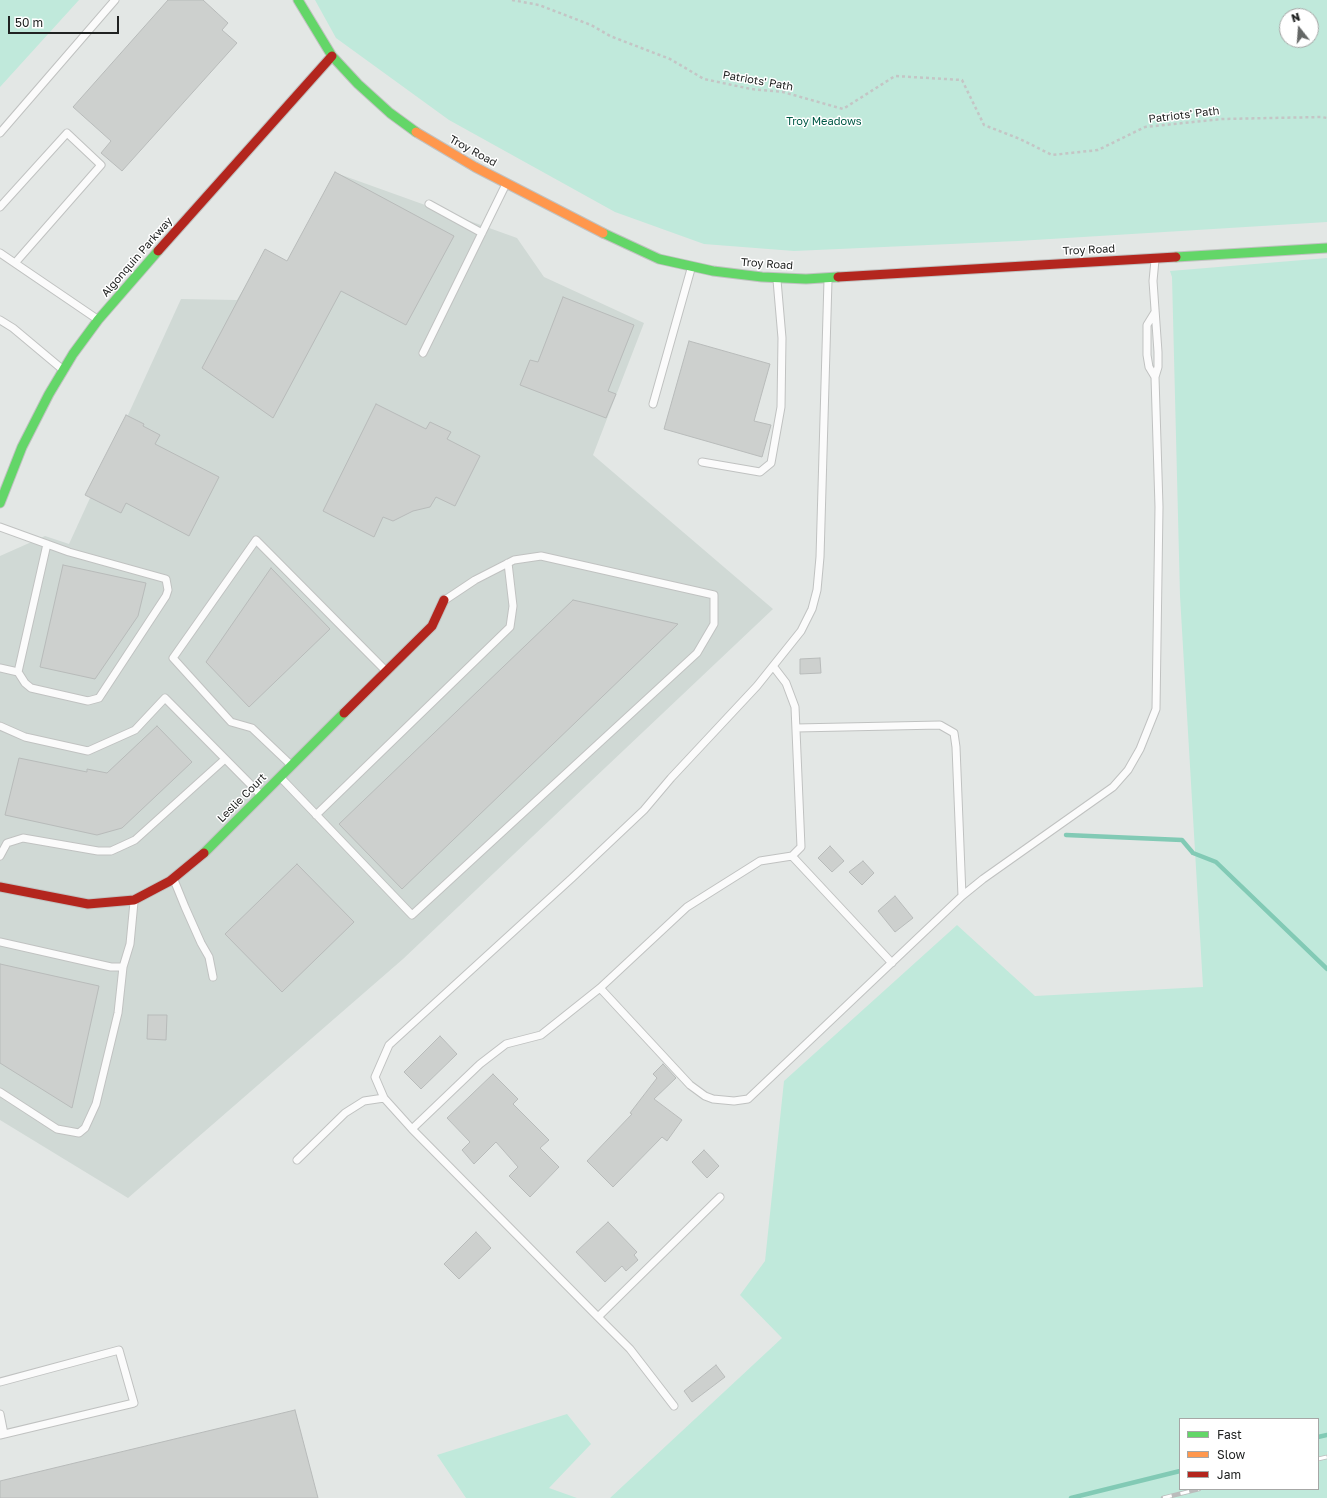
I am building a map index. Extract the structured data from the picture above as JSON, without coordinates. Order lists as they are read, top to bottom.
{
  "streets": {
    "street": ["Troy Road", "Algonquin Parkway", "Leslie Court"],
    "path": ["Patriots' Path"]
  },
  "crossings": [
    ["Troy Road", "Algonquin Parkway"]
  ],
  "parks": ["Troy Meadows"],
  "legend": ["Fast", "Slow", "Jam"],
  "scale_bar": "50 m",
  "north": "top"
}
